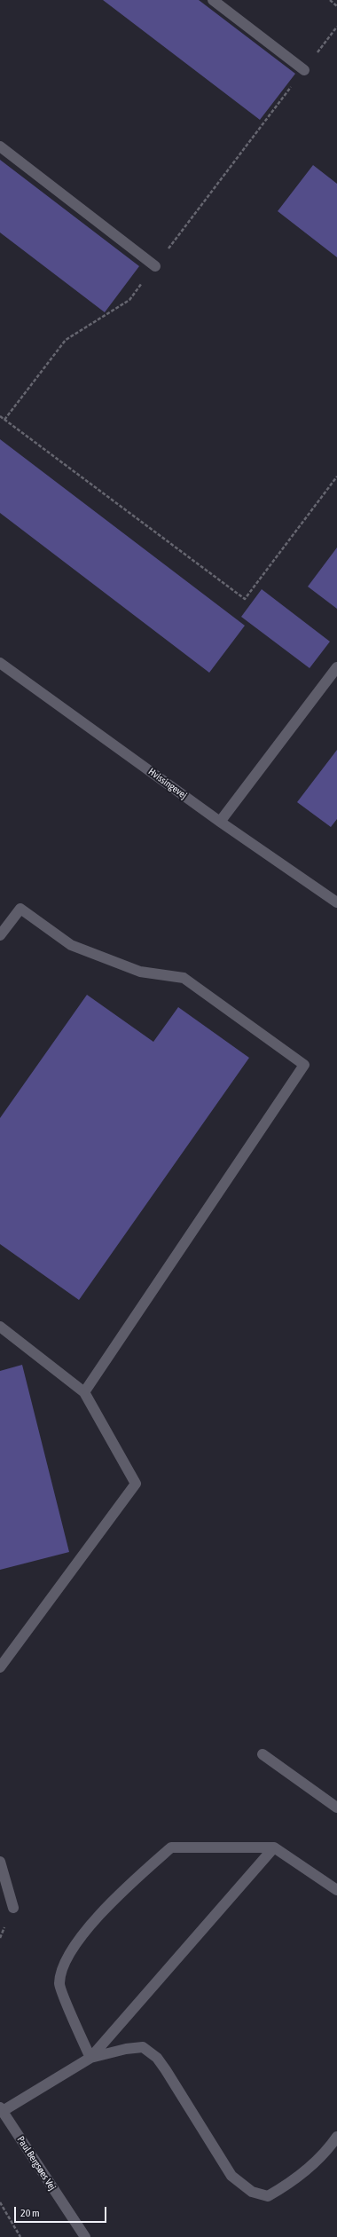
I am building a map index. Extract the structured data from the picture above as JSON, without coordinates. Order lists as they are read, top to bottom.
{
  "streets": {
    "street": ["Hvissingevej", "Paul Bergsøes Vej"]
  },
  "scale_bar": "20 m"
}
